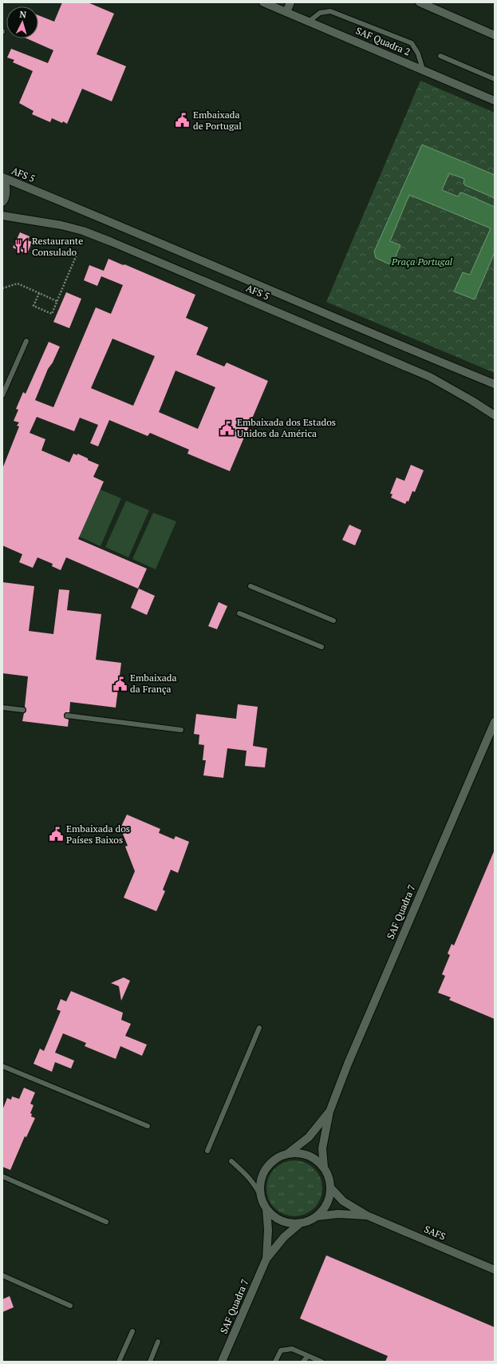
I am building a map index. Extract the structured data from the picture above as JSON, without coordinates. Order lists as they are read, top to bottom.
{
  "streets": {
    "street": [
      "SAF Quadra 2",
      "AFS 5",
      "SAF Quadra 7",
      "SAFS"
    ]
  },
  "crossings": [
    ["SAF Quadra 7", "SAFS"]
  ],
  "parks": ["Praça Portugal"],
  "places": {
    "public building": [
      "Embaixada de Portugal",
      "Embaixada dos Estados Unidos da América",
      "Embaixada da França",
      "Embaixada dos Países Baixos"
    ],
    "restaurant": ["Restaurante Consulado"]
  },
  "north": "top"
}
